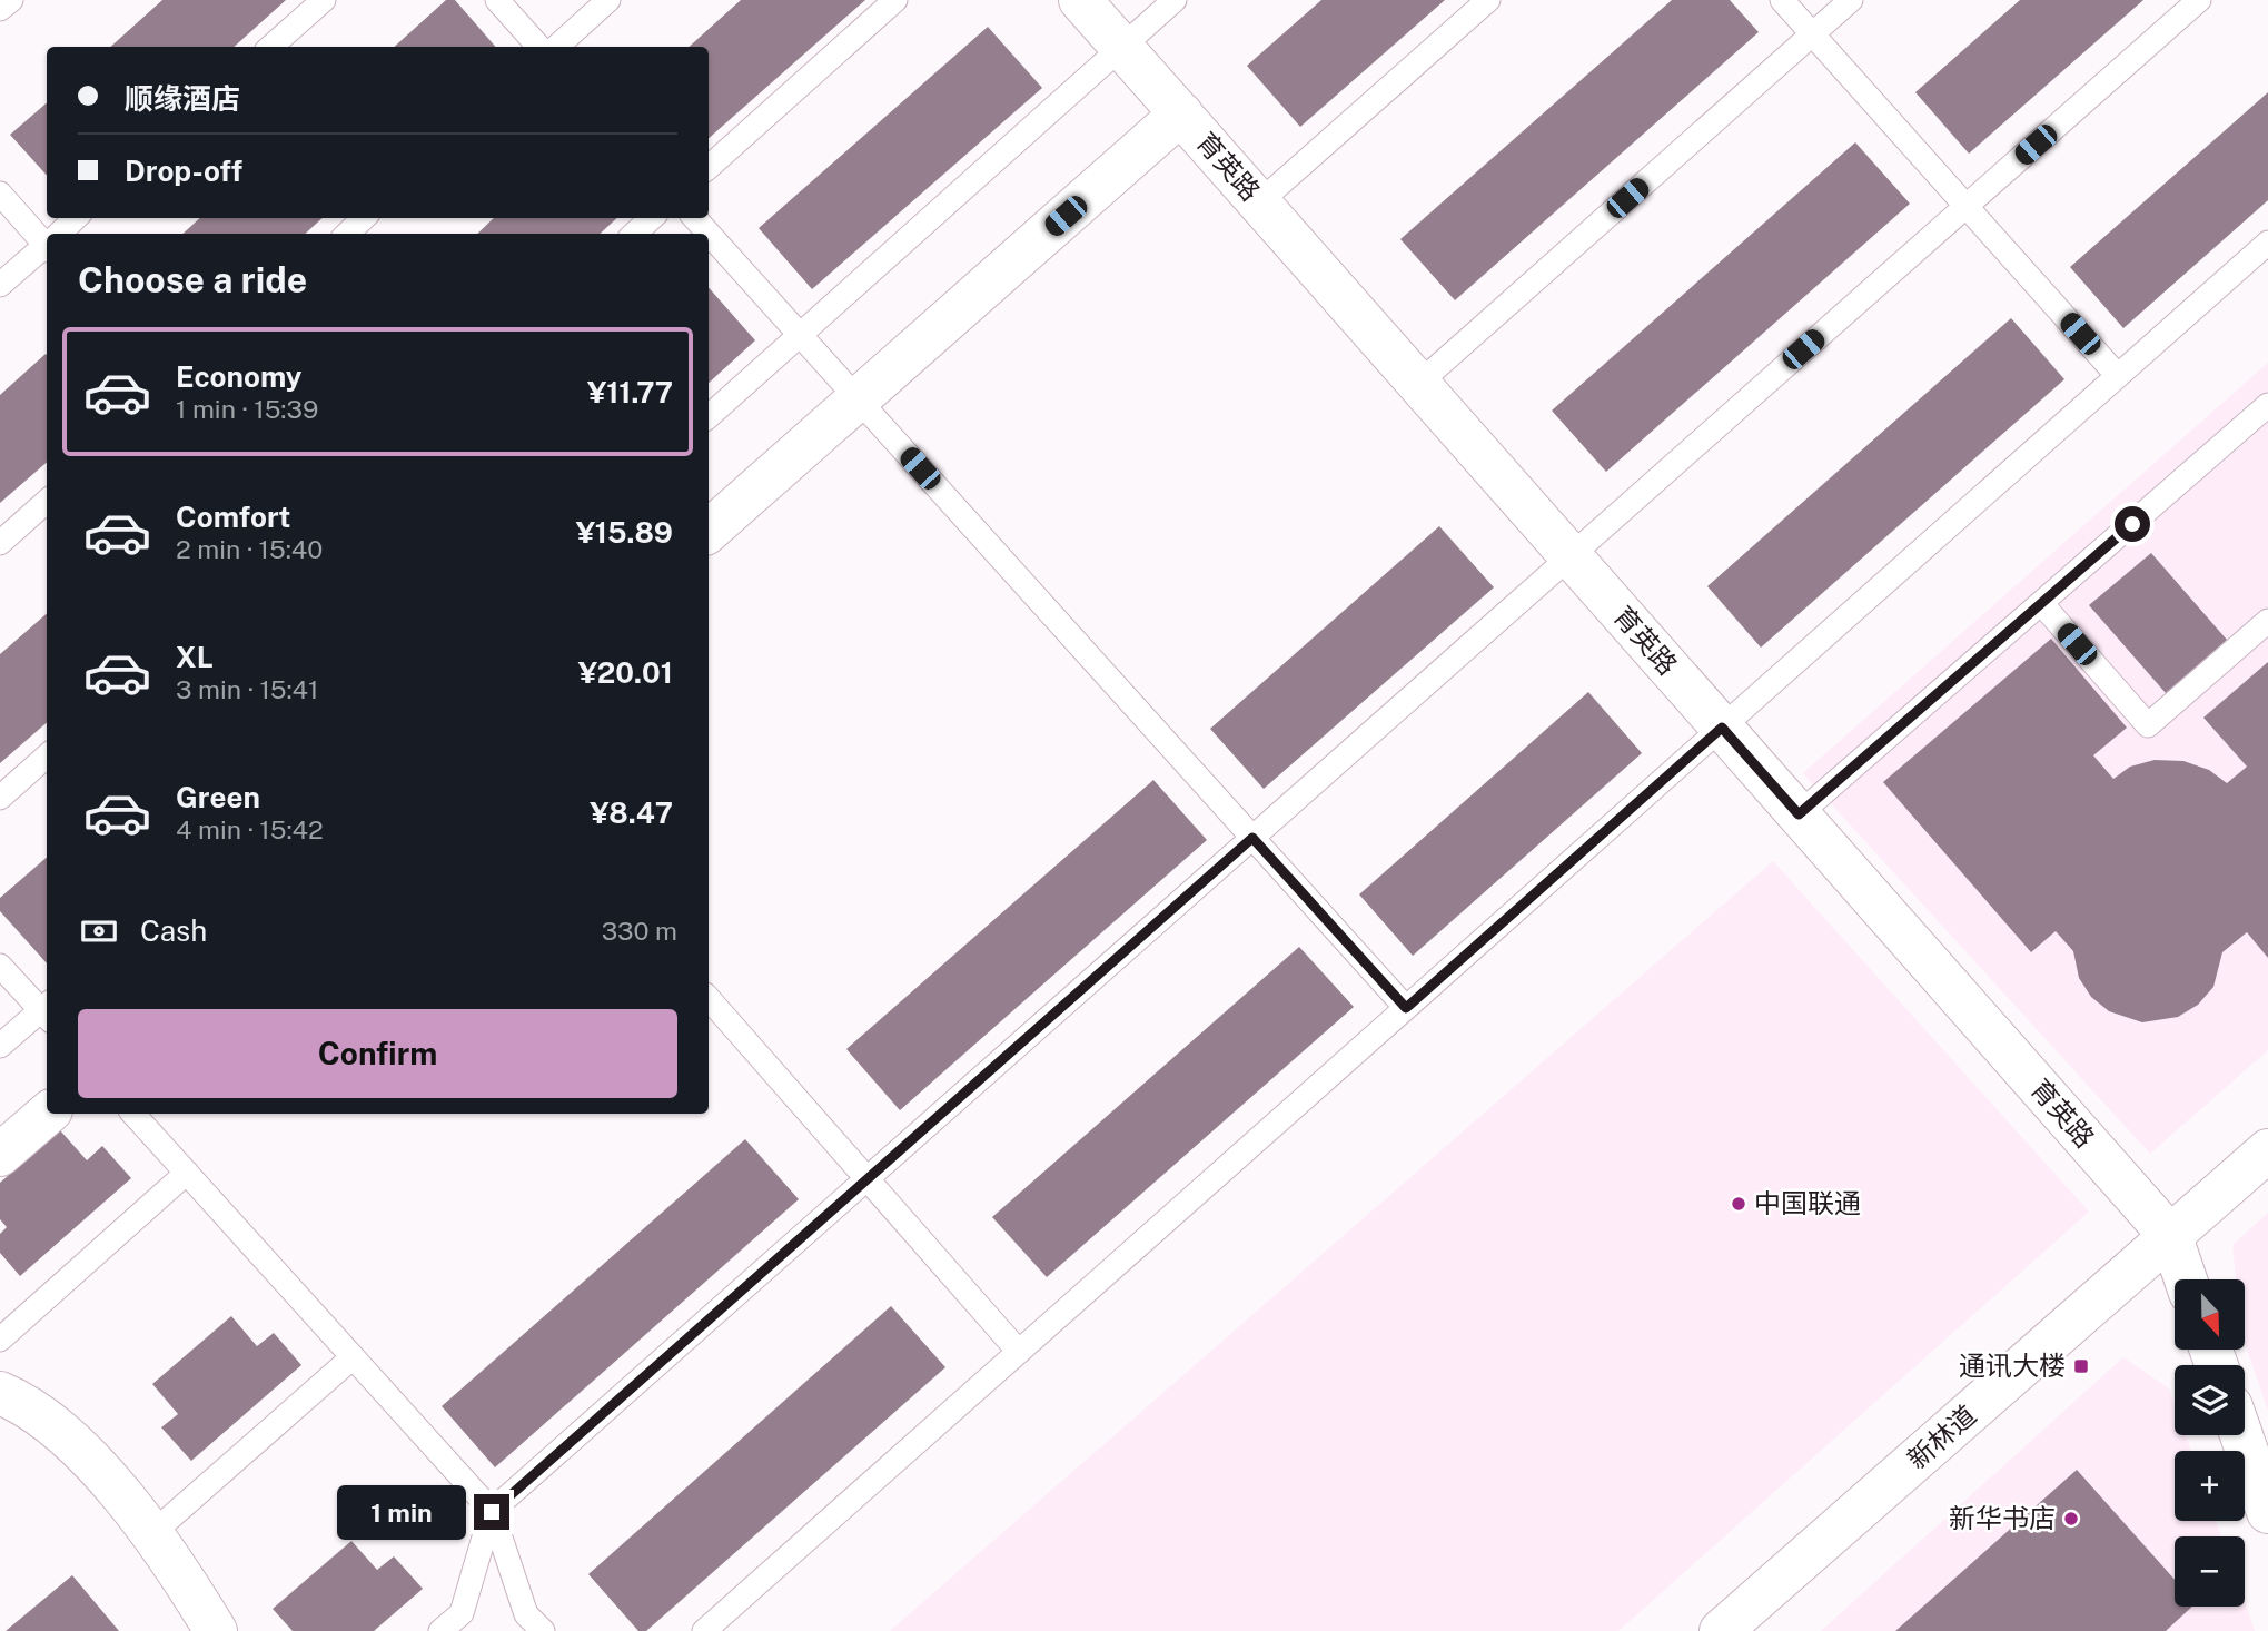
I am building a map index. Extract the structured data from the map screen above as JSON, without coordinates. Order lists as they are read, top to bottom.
{
  "streets": {
    "street": ["育英路", "新林道"]
  },
  "crossings": [
    ["育英路", "新林道"]
  ],
  "places": {
    "other": ["中国联通", "新华书店"],
    "transit": ["通讯大楼"]
  },
  "north": "bottom",
  "page": {
    "banner": ["顺缘酒店", "Drop-off"],
    "heading": "Choose a ride",
    "list": [
      {
        "name": "Economy",
        "note": "1 min · 15:39",
        "value": "¥11.77"
      },
      {
        "name": "Comfort",
        "note": "2 min · 15:40",
        "value": "¥15.89"
      },
      {
        "name": "XL",
        "note": "3 min · 15:41",
        "value": "¥20.01"
      },
      {
        "name": "Green",
        "note": "4 min · 15:42",
        "value": "¥8.47"
      }
    ],
    "pay": ["Cash", "330 m"],
    "buttons": "Confirm",
    "map_buttons": ["+", "−"],
    "bubble": "1 min"
  }
}
